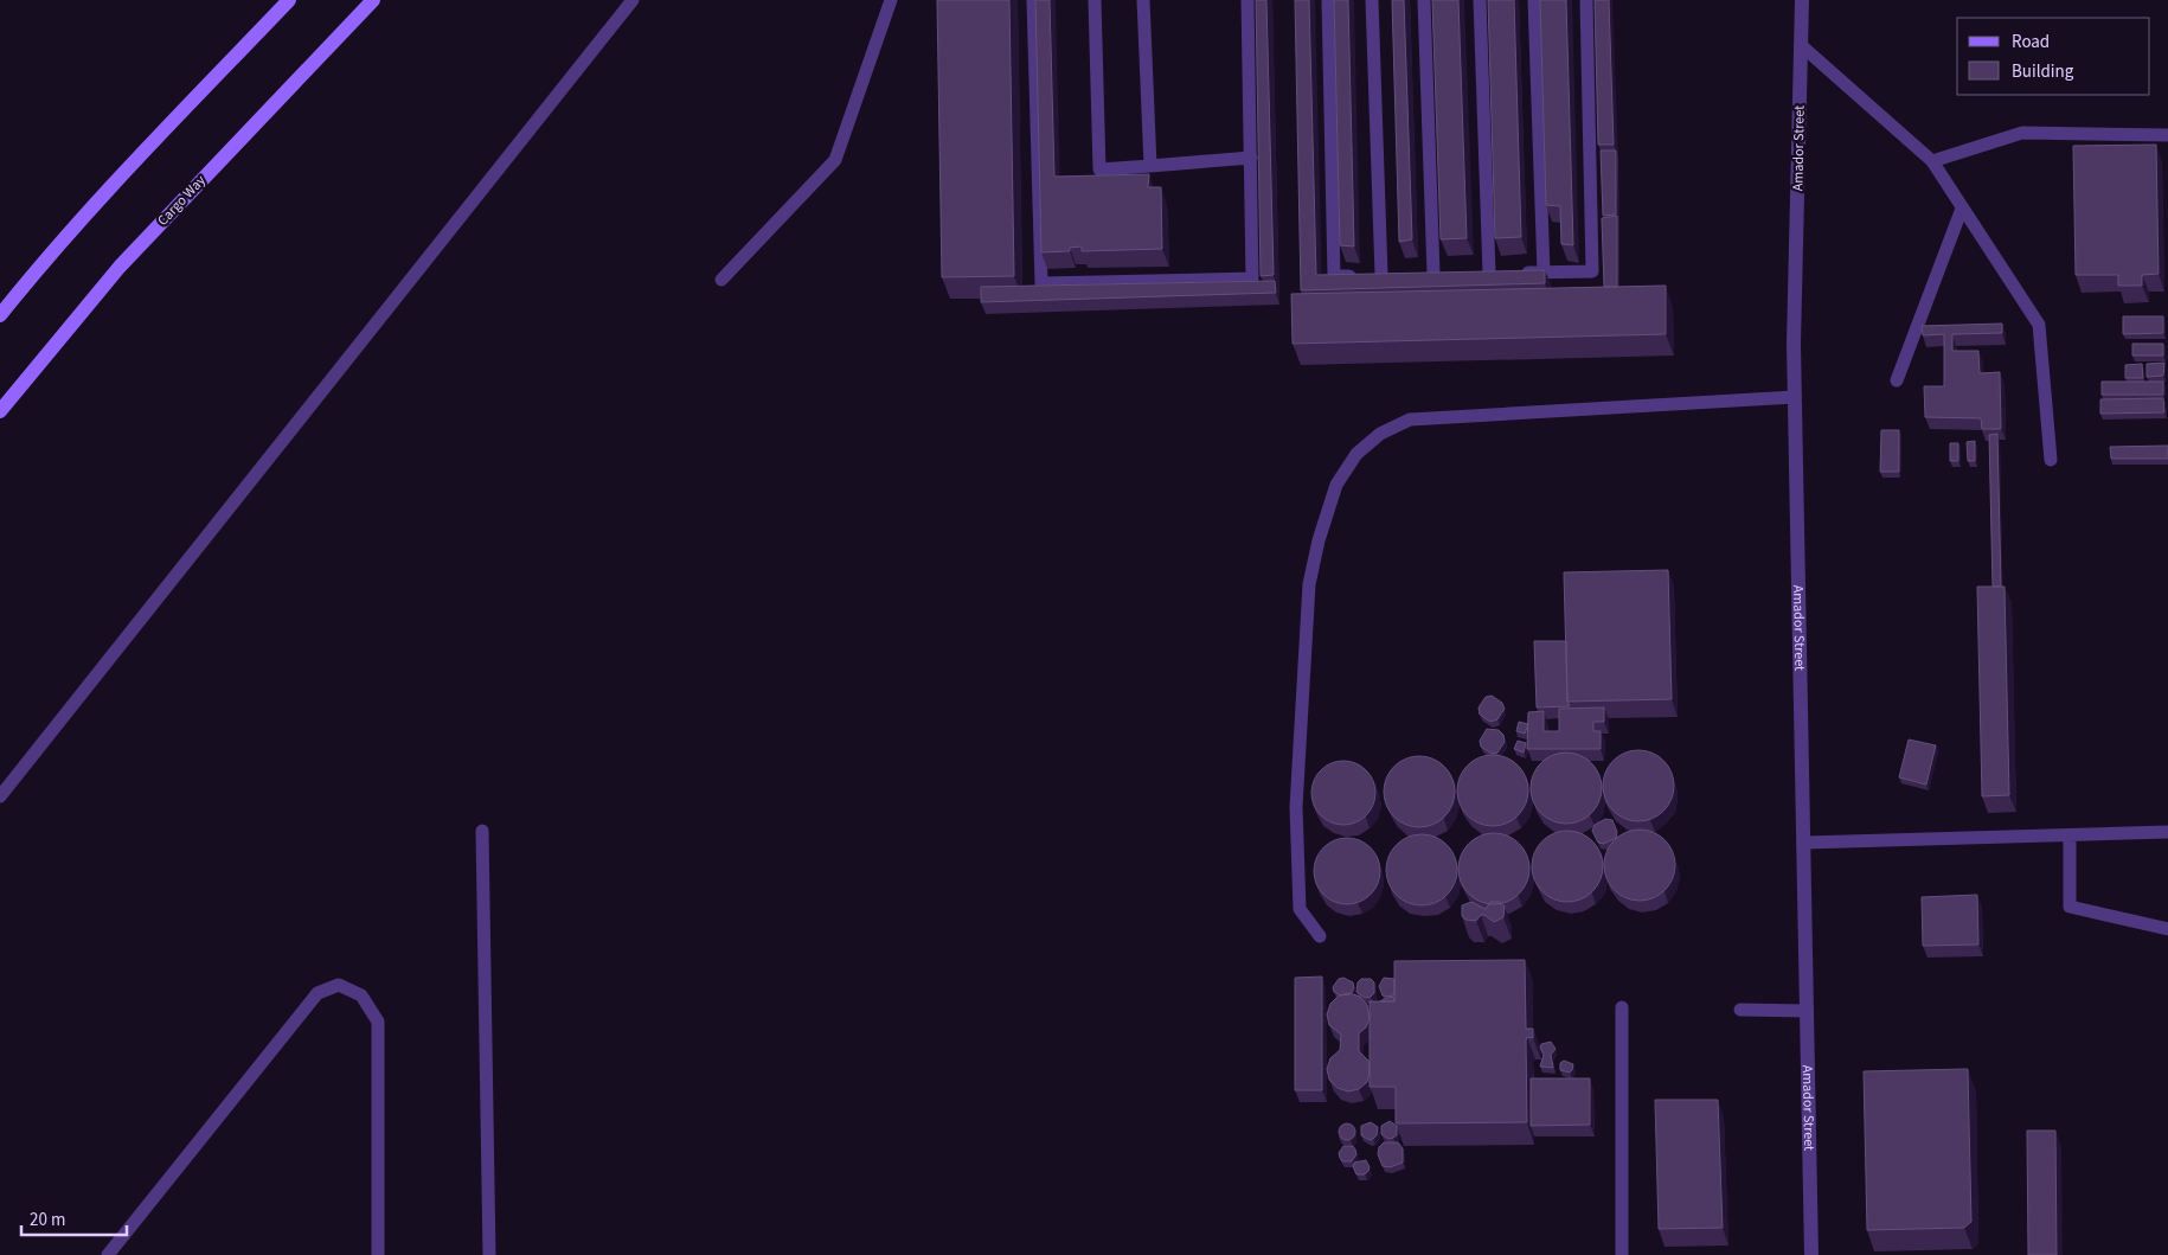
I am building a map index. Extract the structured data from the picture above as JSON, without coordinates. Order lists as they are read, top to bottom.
{
  "streets": {
    "main road": ["Cargo Way"],
    "street": ["Amador Street"]
  },
  "legend": ["Road", "Building"],
  "scale_bar": "20 m"
}
